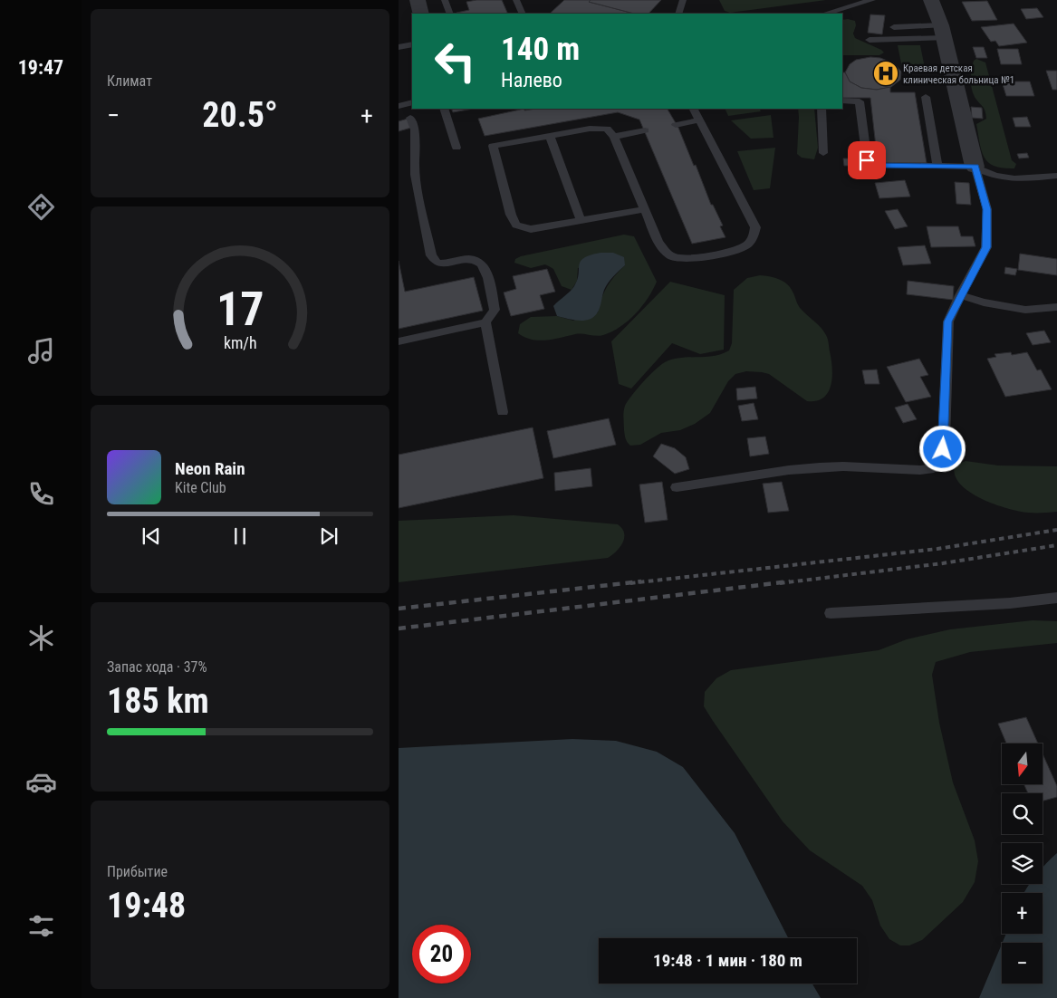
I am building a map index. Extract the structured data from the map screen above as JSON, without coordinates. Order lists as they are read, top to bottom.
{
  "places": {
    "hospital": ["Краевая детская клиническая больница №1"]
  },
  "north": "bottom",
  "page": {
    "tabs": "19:47",
    "tile": [
      "Климат",
      ["Запас хода · 37%", "185 km"],
      ["Прибытие", "19:48"]
    ],
    "turn": ["140 m", "Налево"],
    "heat": ["−", "20.5°", "+"],
    "song": ["Neon Rain", "Kite Club"],
    "map_buttons": ["+", "−"],
    "limit": "20",
    "trip": "19:48 · 1 мин · 180 m",
    "gauge": ["17", "km/h"]
  }
}
